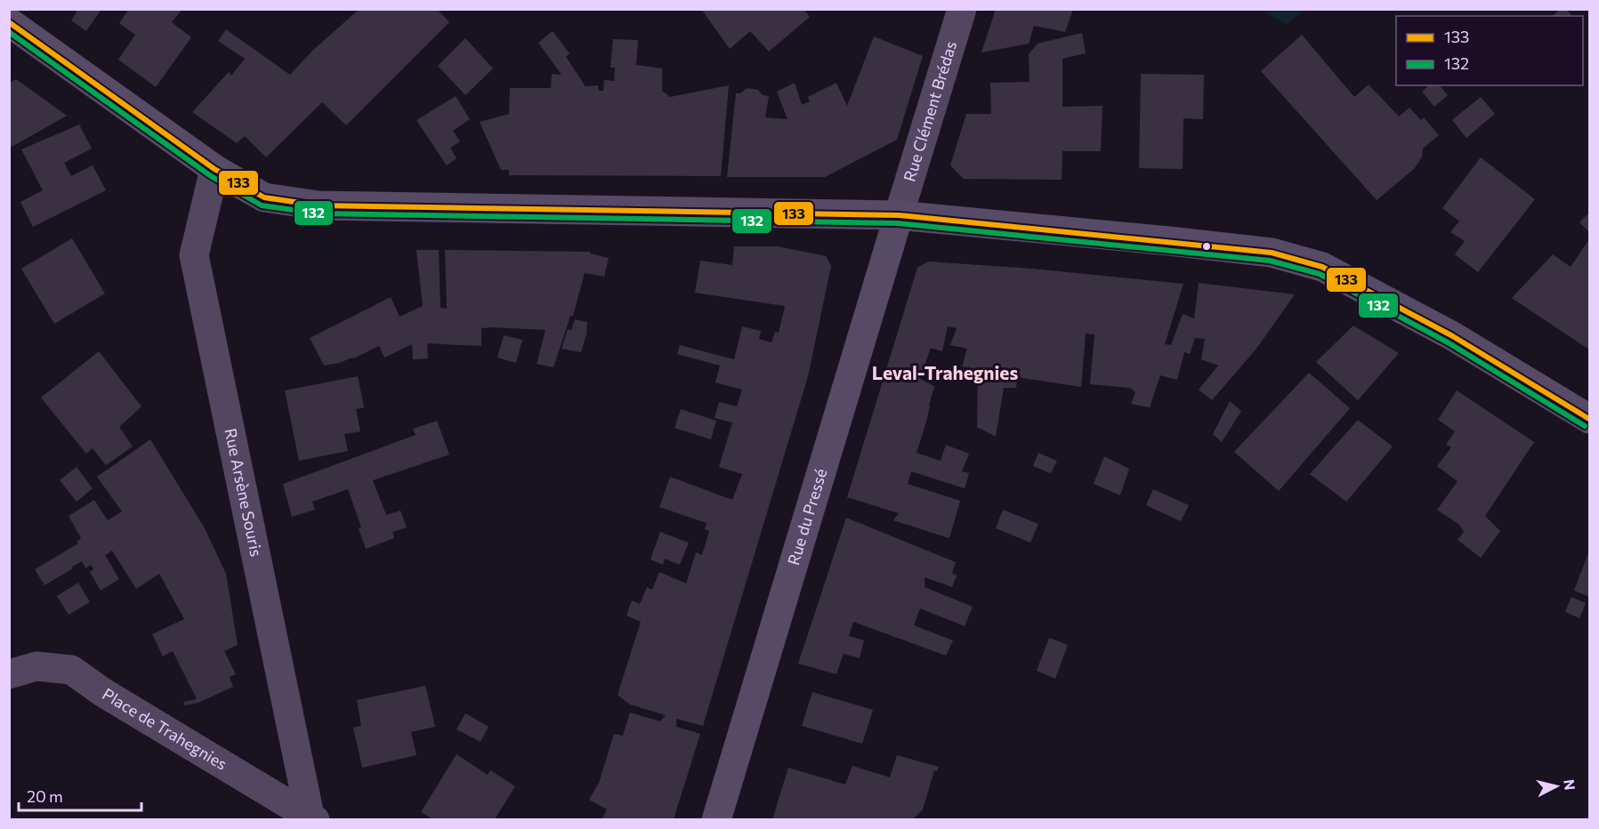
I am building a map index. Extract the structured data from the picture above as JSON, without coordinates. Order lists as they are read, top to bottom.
{
  "streets": {
    "street": [
      "Rue Clément Brédas",
      "Rue Arsène Souris",
      "Rue du Pressé",
      "Place de Trahegnies"
    ]
  },
  "crossings": [
    ["Rue Clément Brédas", "Rue du Pressé"],
    ["Rue Arsène Souris", "Place de Trahegnies"]
  ],
  "districts": ["Leval-Trahegnies"],
  "lines": ["transit line 133", "transit line 132"],
  "legend": ["133", "132"],
  "scale_bar": "20 m",
  "north": "right"
}
